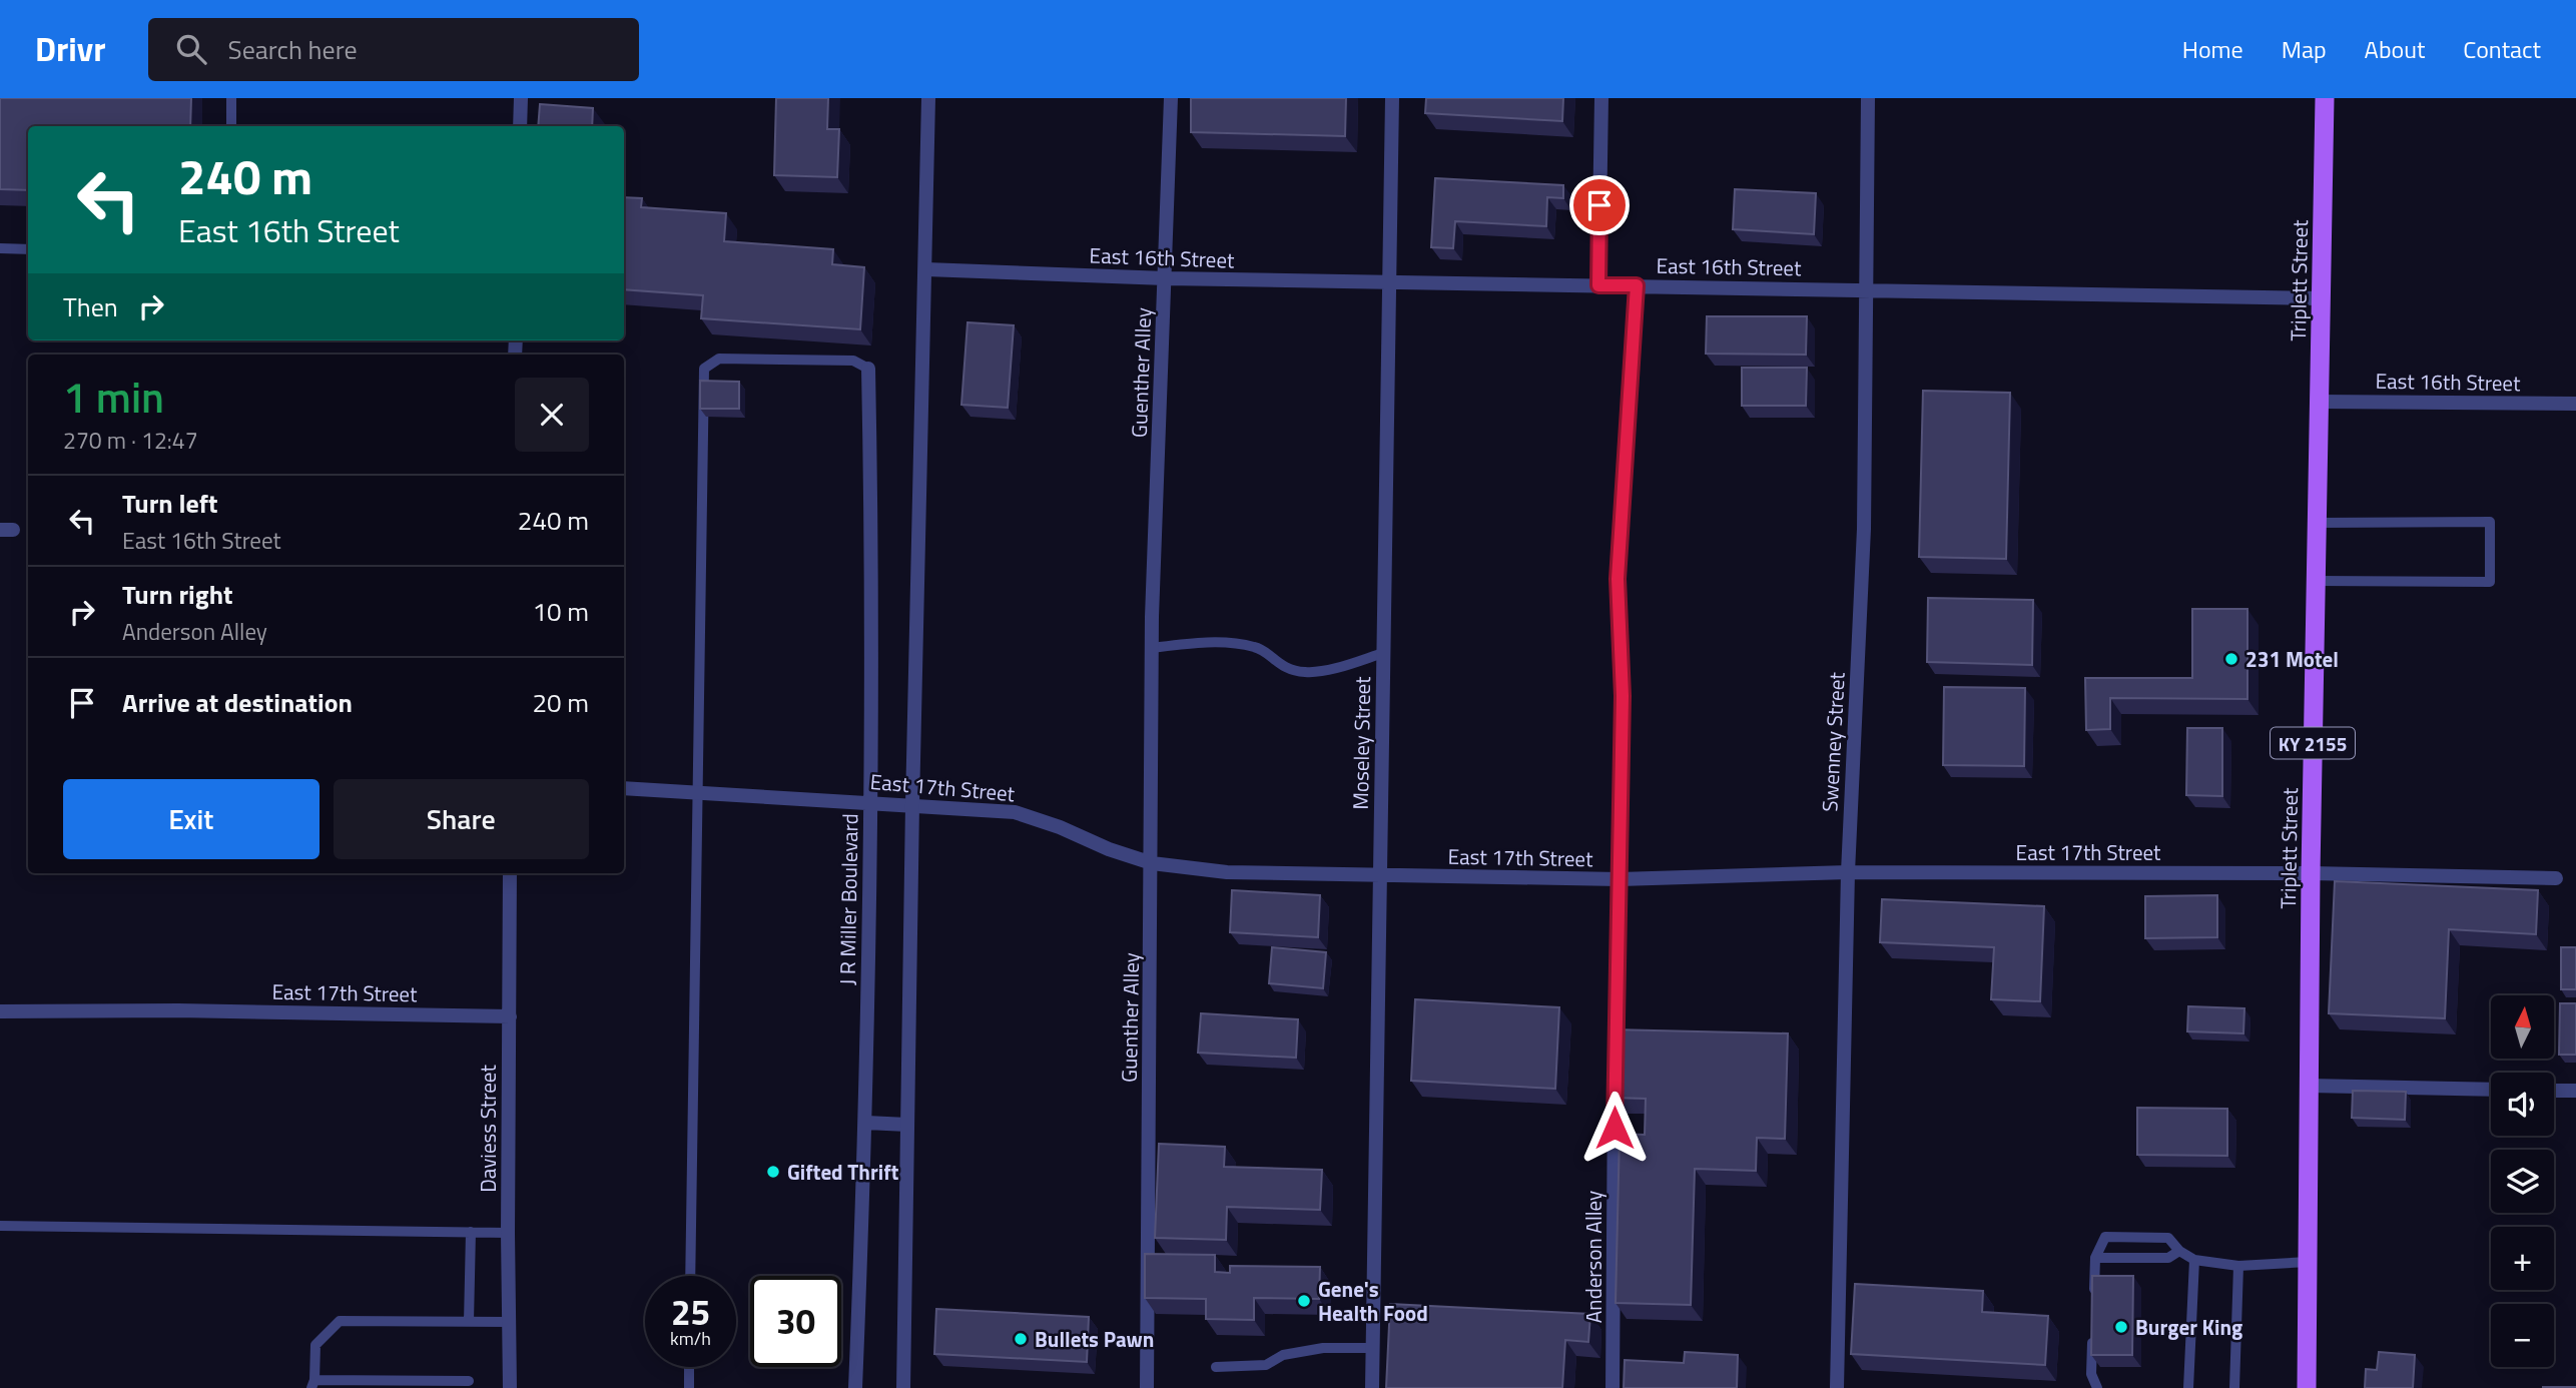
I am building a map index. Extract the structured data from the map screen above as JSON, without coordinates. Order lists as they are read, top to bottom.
{
  "streets": {
    "main road": ["Triplett Street", "KY 2155"],
    "street": [
      "East 16th Street",
      "Guenther Alley",
      "Swenney Street",
      "Moseley Street",
      "East 17th Street",
      "J R Miller Boulevard",
      "Daviess Street",
      "Anderson Alley"
    ]
  },
  "crossings": [
    ["East 16th Street", "Triplett Street"],
    ["East 16th Street", "Guenther Alley"],
    ["East 16th Street", "Swenney Street"],
    ["East 16th Street", "Moseley Street"],
    ["East 16th Street", "Anderson Alley"],
    ["Triplett Street", "East 17th Street"],
    ["Guenther Alley", "East 17th Street"],
    ["Swenney Street", "East 17th Street"],
    ["Moseley Street", "East 17th Street"],
    ["East 17th Street", "J R Miller Boulevard"],
    ["East 17th Street", "Daviess Street"],
    ["East 17th Street", "Anderson Alley"]
  ],
  "places": [
    "231 Motel",
    "Gifted Thrift",
    "Gene's Health Food",
    "Burger King",
    "Bullets Pawn"
  ],
  "north": "top",
  "page": {
    "header": "Drivr",
    "search": "Search here",
    "nav": [
      "Home",
      "Map",
      "About",
      "Contact"
    ],
    "turn": ["240 m", "East 16th Street"],
    "then": "Then",
    "heading": ["1 min", "270 m · 12:47"],
    "list": [
      {
        "name": "Turn left",
        "note": "East 16th Street",
        "value": "240 m"
      },
      {
        "name": "Turn right",
        "note": "Anderson Alley",
        "value": "10 m"
      },
      {
        "name": "Arrive at destination",
        "value": "20 m"
      }
    ],
    "buttons": ["Exit", "Share"],
    "map_buttons": ["+", "−"],
    "speed": "25 km/h",
    "limit": "30"
  }
}
